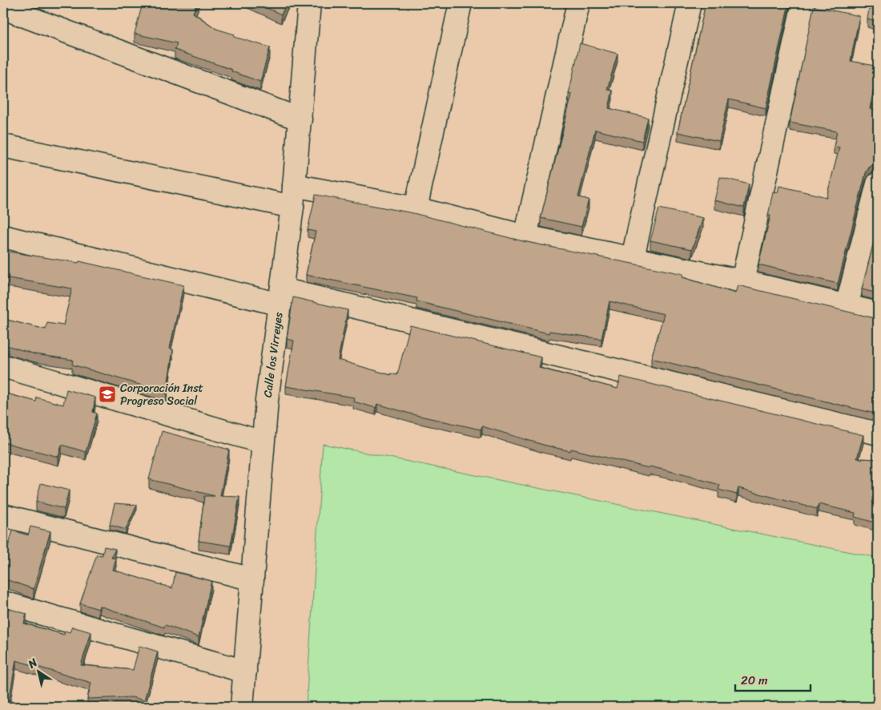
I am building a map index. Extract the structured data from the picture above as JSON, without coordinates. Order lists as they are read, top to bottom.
{
  "streets": {
    "street": ["Calle los Virreyes"]
  },
  "places": {
    "school or university": ["Corporación Inst Progreso Social"]
  },
  "scale_bar": "20 m",
  "north": "top left"
}
